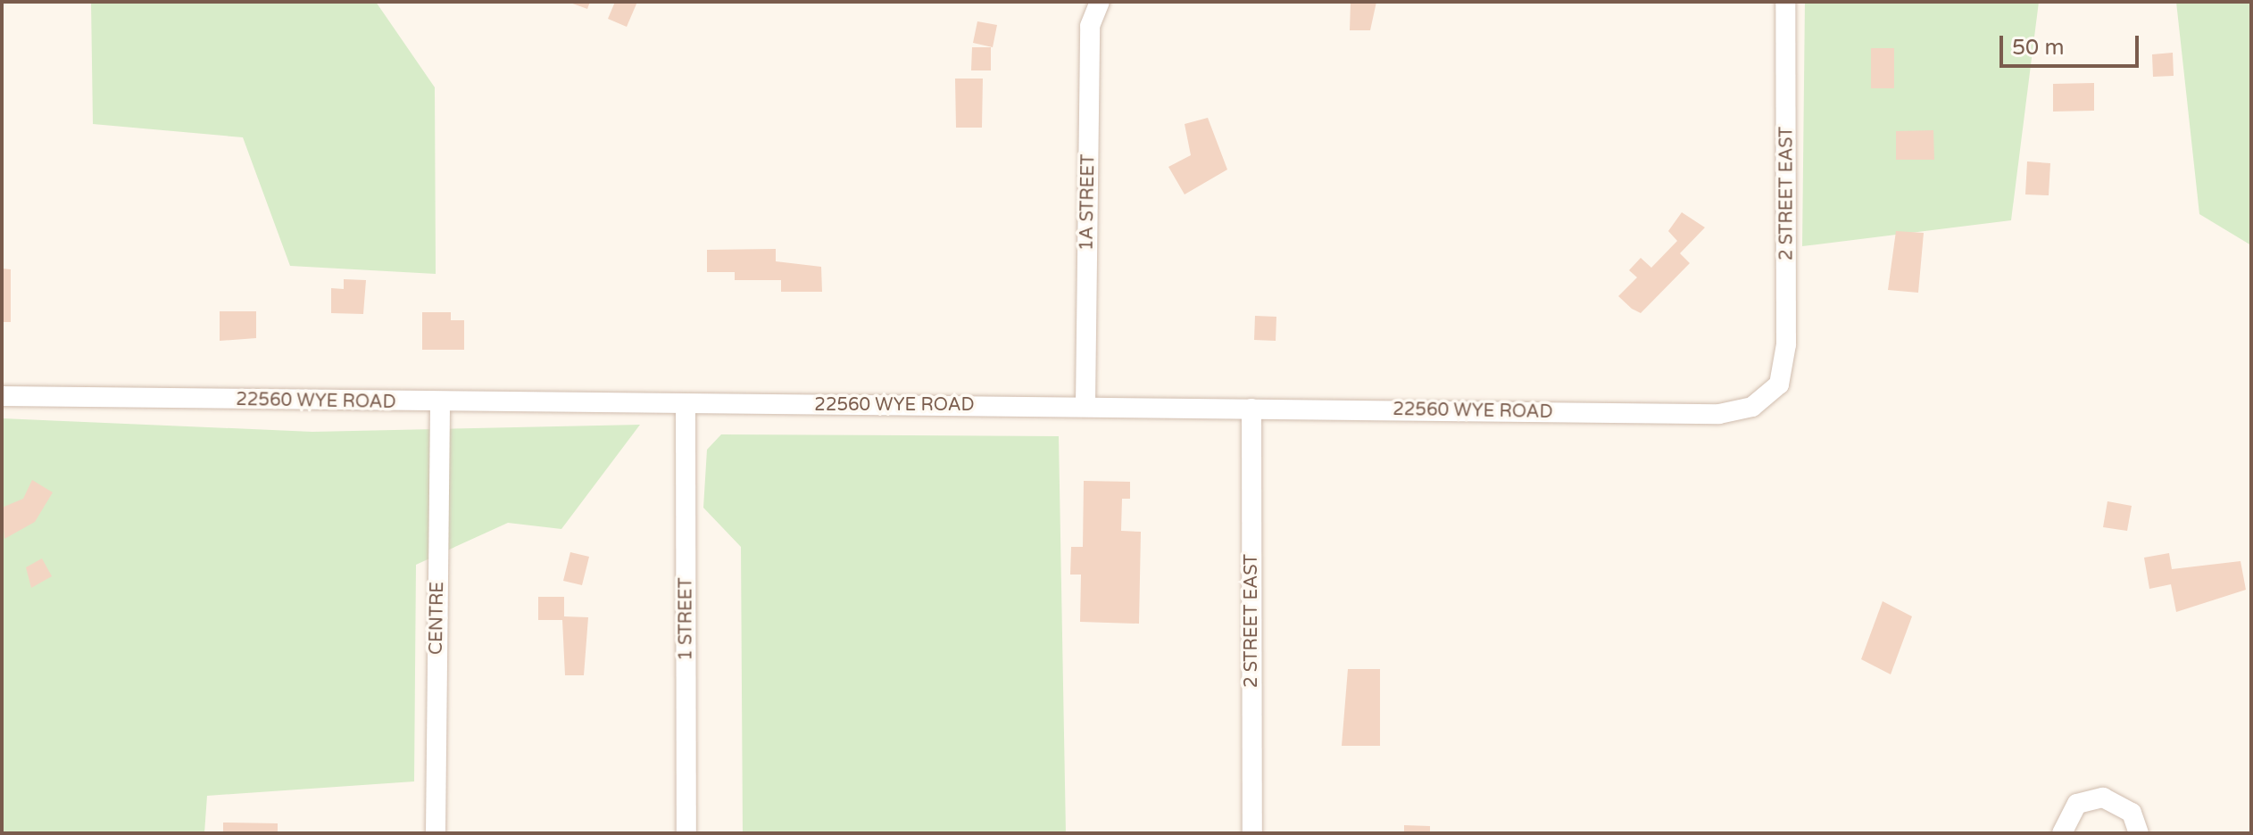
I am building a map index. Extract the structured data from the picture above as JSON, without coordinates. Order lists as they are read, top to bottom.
{
  "streets": {
    "street": [
      "2 STREET EAST",
      "1A STREET",
      "22560 WYE ROAD",
      "CENTRE",
      "1 STREET"
    ]
  },
  "crossings": [
    ["2 STREET EAST", "22560 WYE ROAD"],
    ["1A STREET", "22560 WYE ROAD"],
    ["22560 WYE ROAD", "CENTRE"],
    ["22560 WYE ROAD", "1 STREET"]
  ],
  "scale_bar": "50 m"
}
